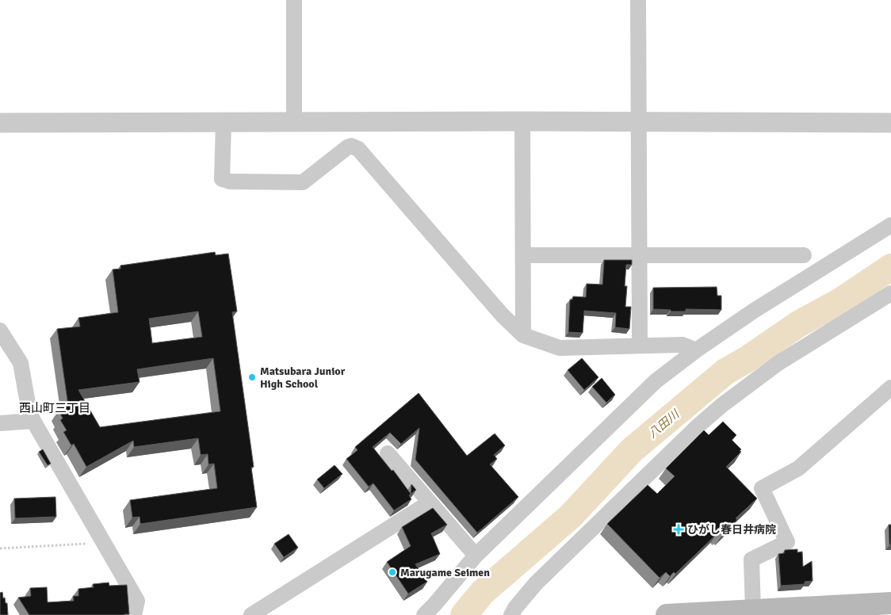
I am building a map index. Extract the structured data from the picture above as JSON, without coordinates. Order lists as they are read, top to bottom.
{
  "districts": ["西山町三丁目"],
  "water": ["八田川"],
  "places": {
    "other": ["Matsubara Junior High School", "Marugame Seimen"],
    "health": ["ひがし春日井病院"]
  }
}
